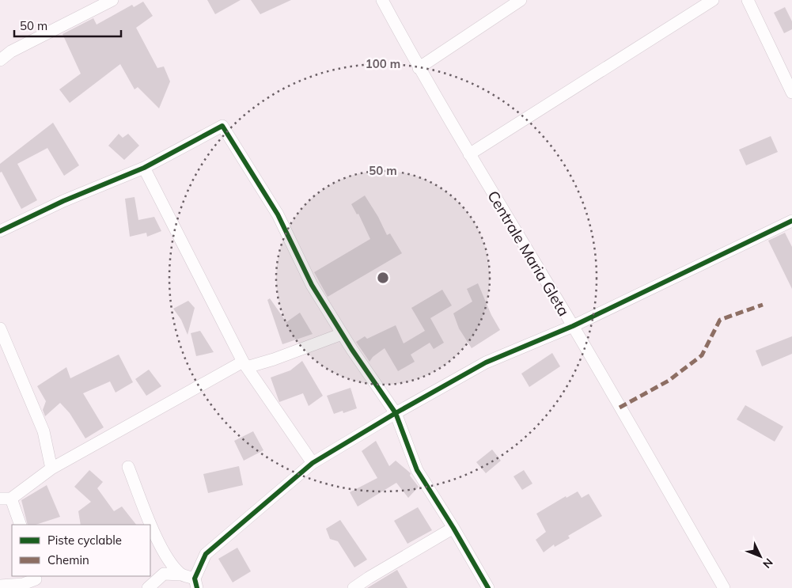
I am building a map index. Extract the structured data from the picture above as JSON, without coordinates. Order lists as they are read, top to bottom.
{
  "streets": {
    "street": ["Centrale Maria Gleta"]
  },
  "legend": ["Piste cyclable", "Chemin"],
  "scale_bar": "50 m",
  "north": "bottom right",
  "rings": ["100 m", "50 m"]
}
